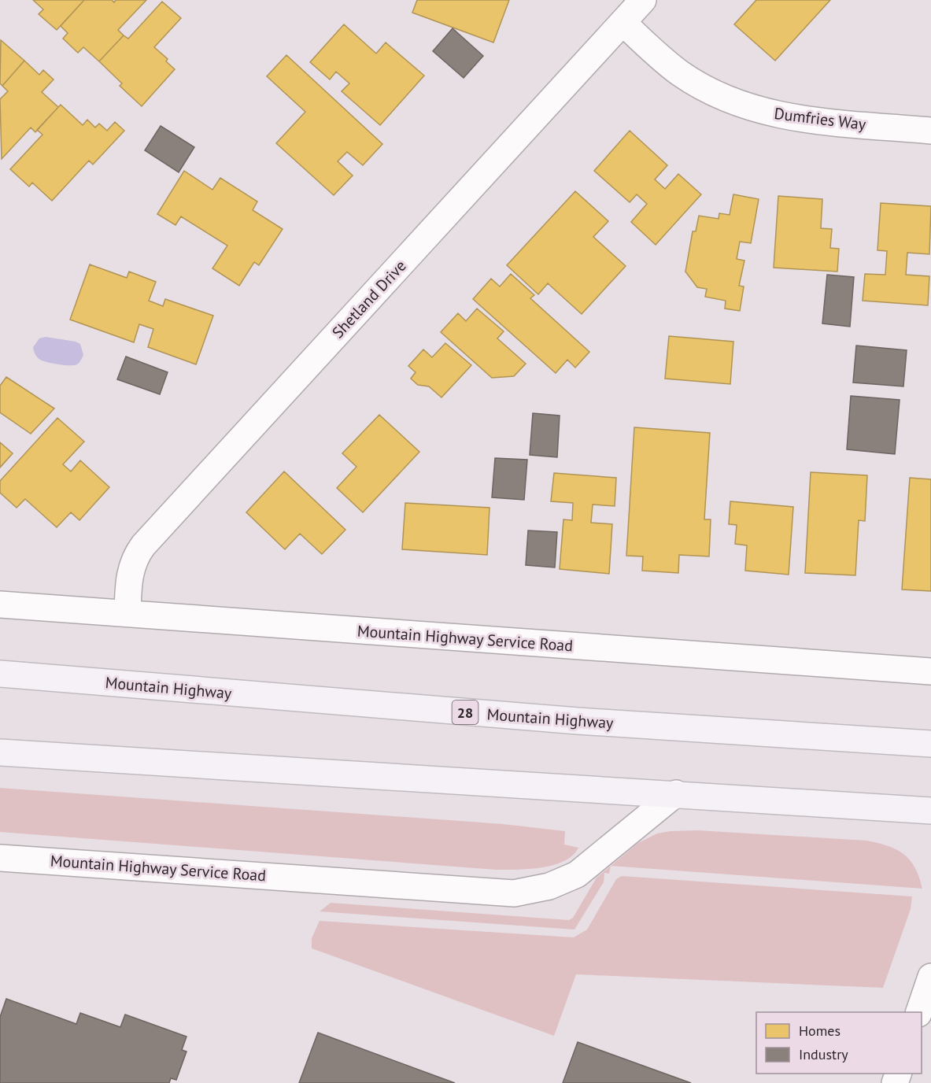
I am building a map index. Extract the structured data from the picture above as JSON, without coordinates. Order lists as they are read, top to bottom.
{
  "streets": {
    "main road": ["Mountain Highway", "28"],
    "street": ["Dumfries Way", "Shetland Drive", "Mountain Highway Service Road"]
  },
  "crossings": [
    ["Dumfries Way", "Shetland Drive"],
    ["Shetland Drive", "Mountain Highway Service Road"]
  ],
  "legend": ["Homes", "Industry"]
}
